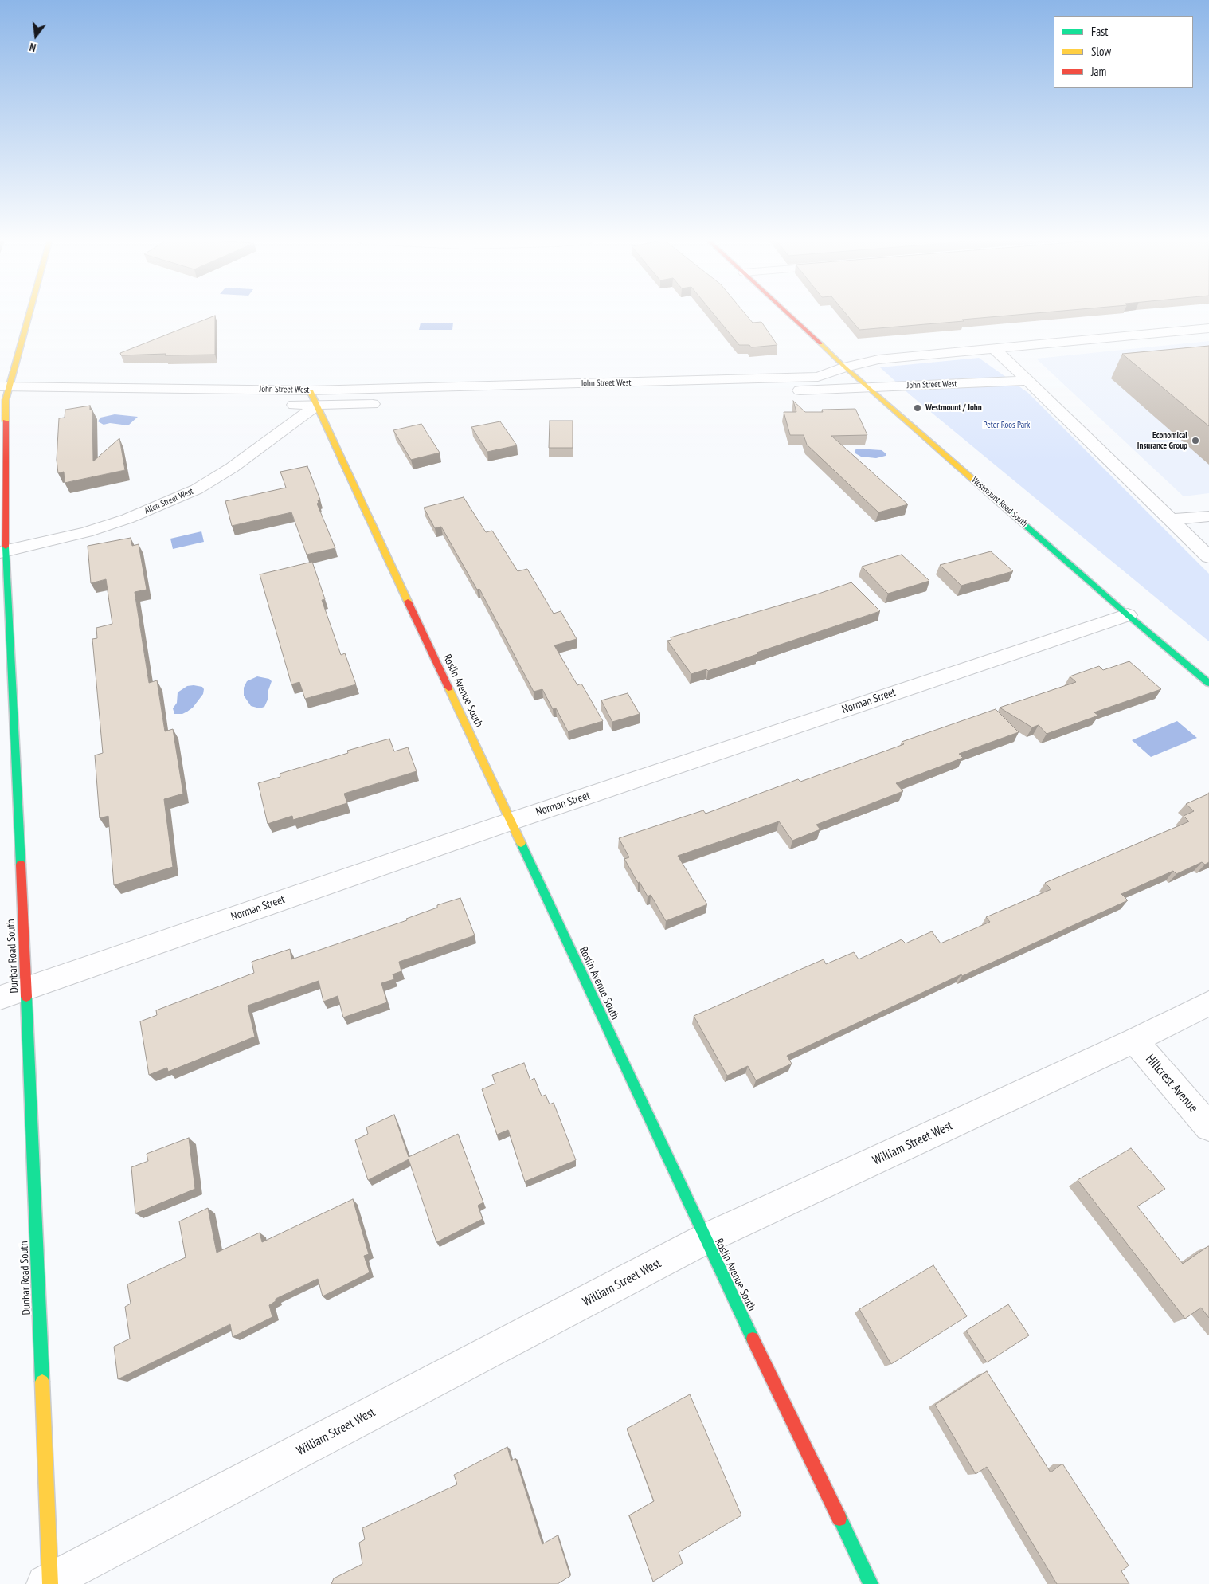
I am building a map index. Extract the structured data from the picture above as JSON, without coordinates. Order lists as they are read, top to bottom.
{
  "streets": {
    "street": [
      "John Street West",
      "Allen Street West",
      "Westmount Road South",
      "Roslin Avenue South",
      "Norman Street",
      "Dunbar Road South",
      "Hillcrest Avenue",
      "William Street West"
    ]
  },
  "crossings": [
    ["John Street West", "Allen Street West"],
    ["John Street West", "Westmount Road South"],
    ["John Street West", "Roslin Avenue South"],
    ["John Street West", "Dunbar Road South"],
    ["Allen Street West", "Roslin Avenue South"],
    ["Allen Street West", "Dunbar Road South"],
    ["Westmount Road South", "Norman Street"],
    ["Roslin Avenue South", "Norman Street"],
    ["Roslin Avenue South", "William Street West"],
    ["Norman Street", "Dunbar Road South"],
    ["Dunbar Road South", "William Street West"],
    ["Hillcrest Avenue", "William Street West"]
  ],
  "parks": ["Peter Roos Park"],
  "places": ["Westmount / John", "Economical Insurance Group"],
  "legend": ["Fast", "Slow", "Jam"],
  "north": "bottom"
}
